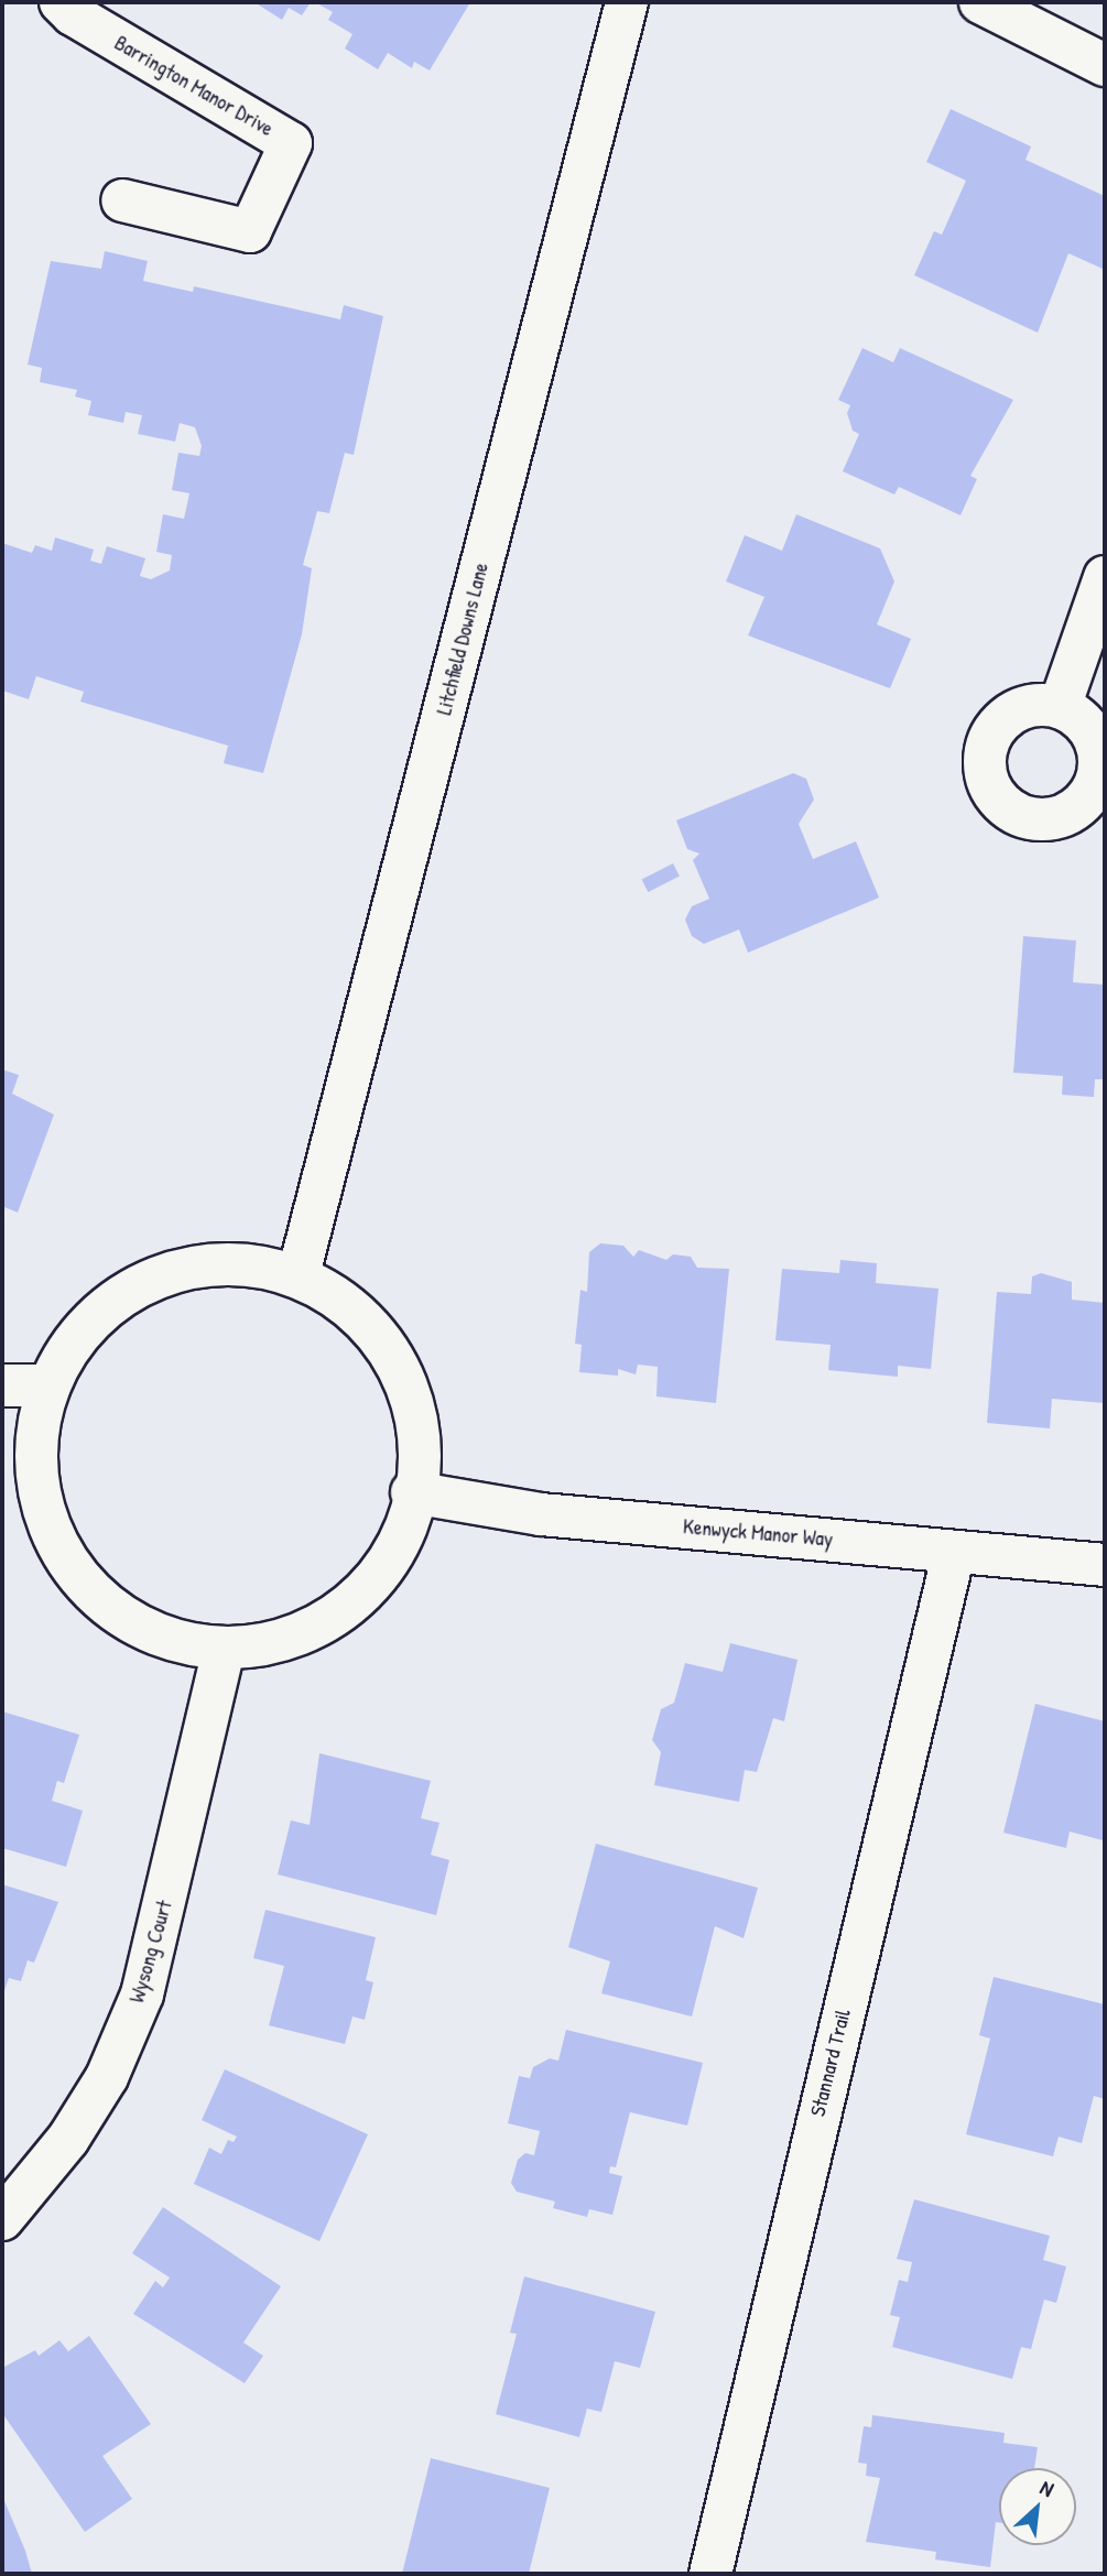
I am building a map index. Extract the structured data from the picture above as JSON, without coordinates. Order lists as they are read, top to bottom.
{
  "streets": {
    "street": [
      "Barrington Manor Drive",
      "Litchfield Downs Lane",
      "Kenwyck Manor Way",
      "Wysong Court",
      "Stannard Trail"
    ]
  },
  "crossings": [
    ["Kenwyck Manor Way", "Stannard Trail"]
  ],
  "north": "top right"
}
